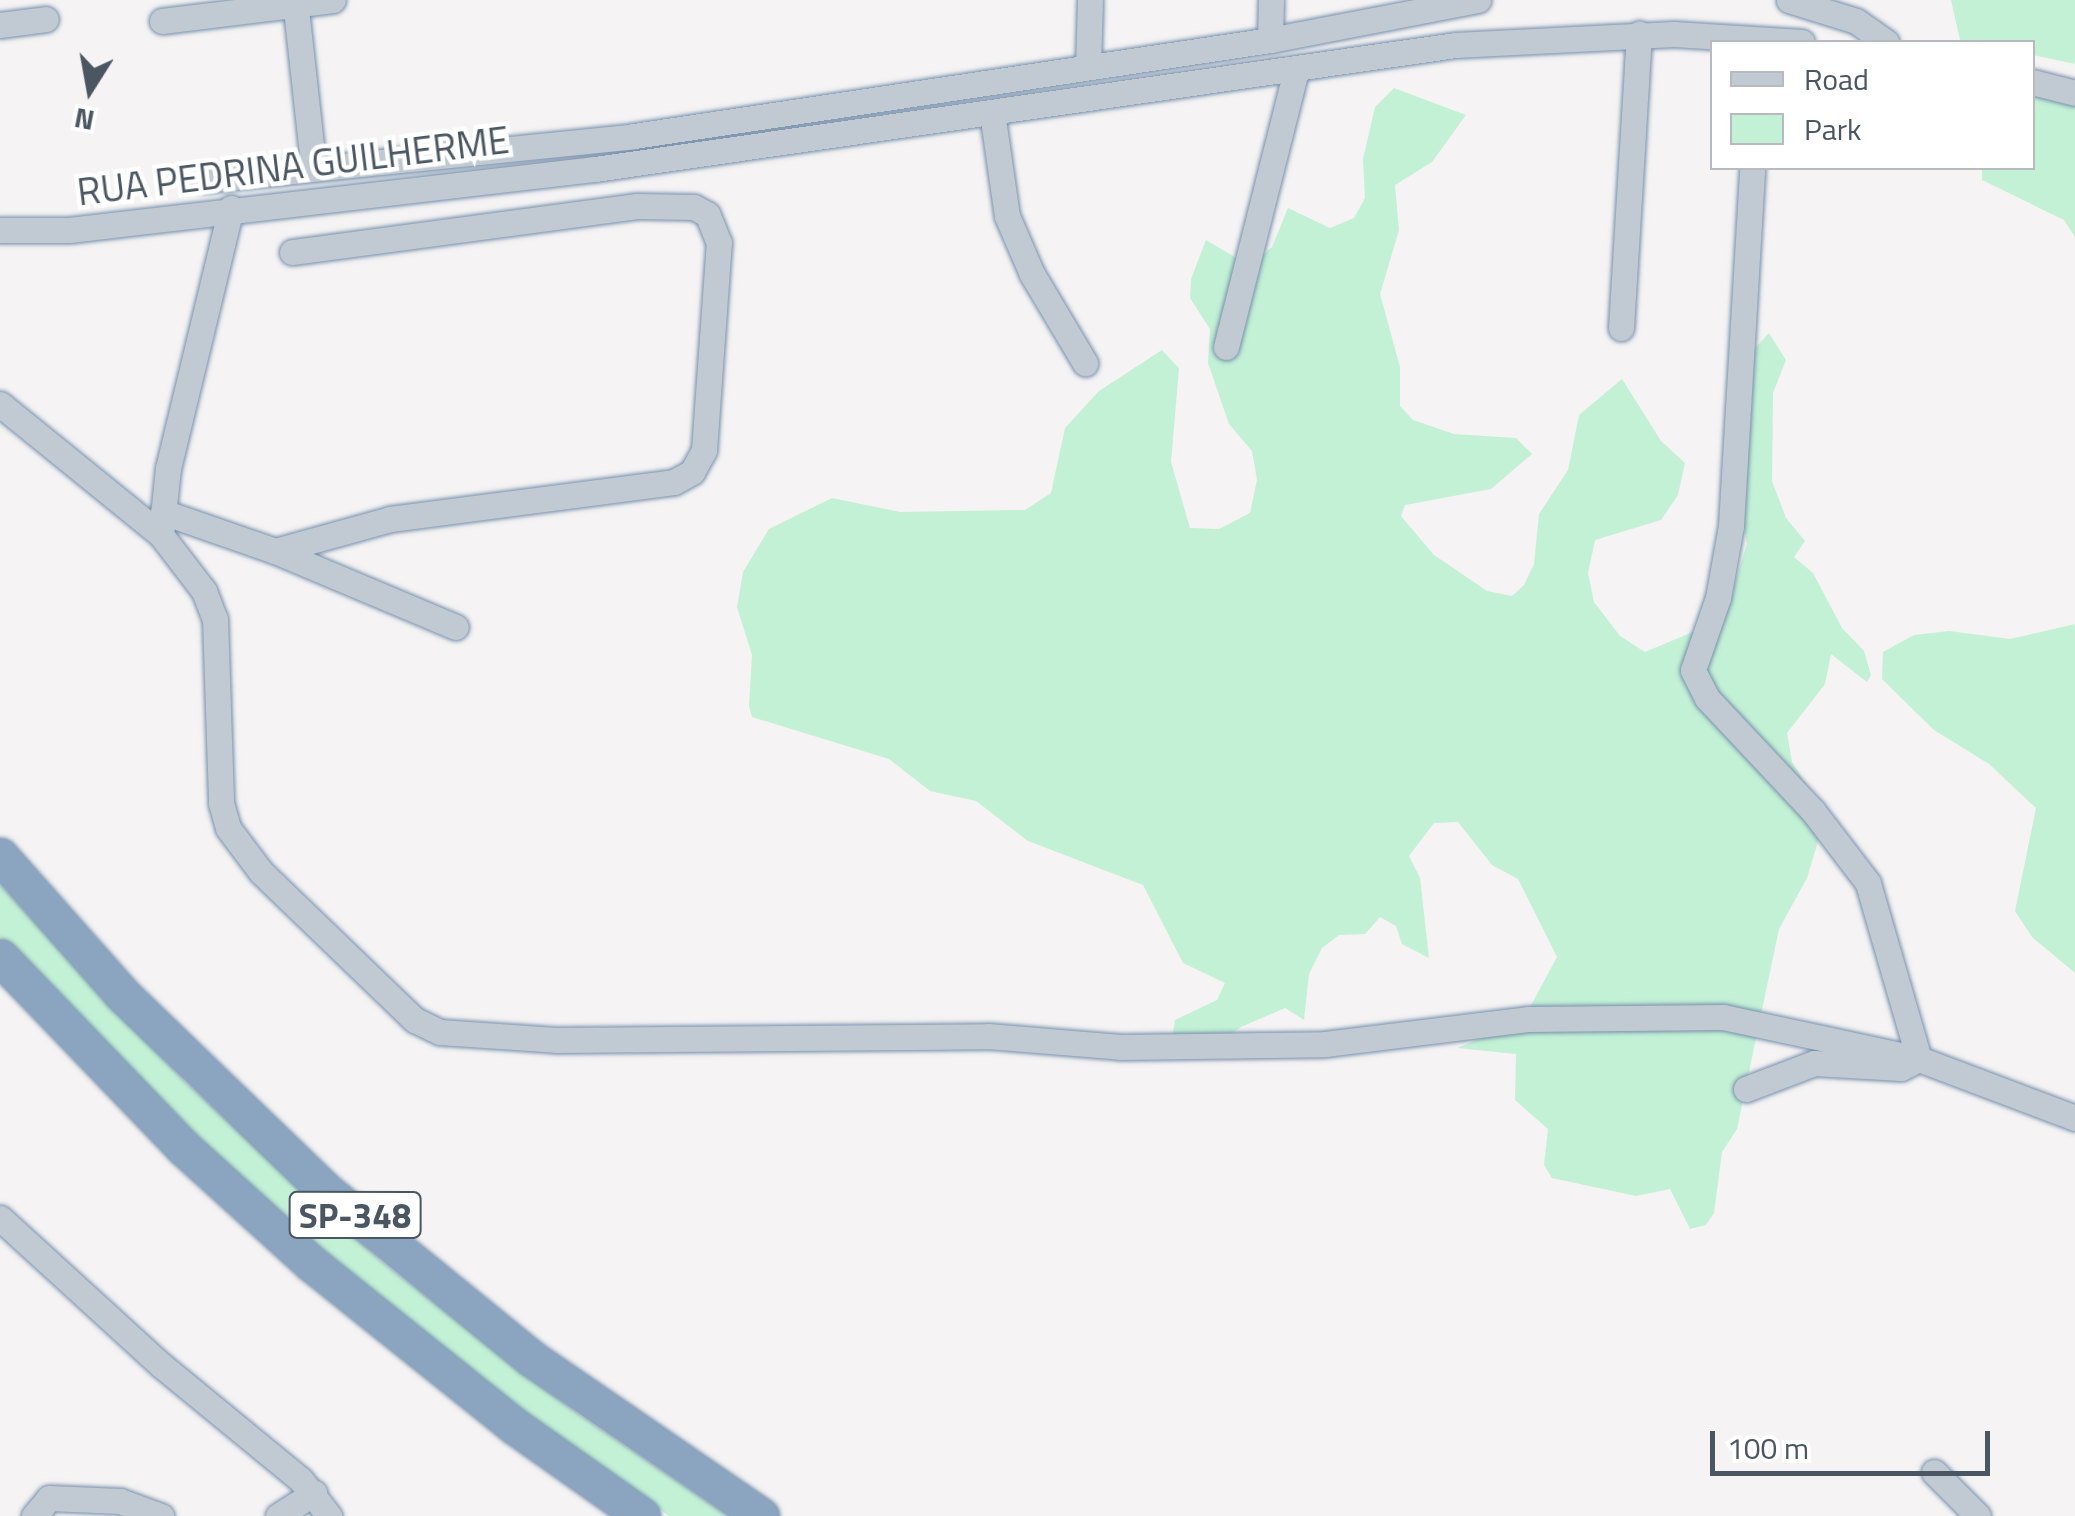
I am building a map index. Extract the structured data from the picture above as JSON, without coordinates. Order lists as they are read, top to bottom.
{
  "streets": {
    "highway": ["SP-348"],
    "street": ["RUA PEDRINA GUILHERME"]
  },
  "legend": ["Road", "Park"],
  "scale_bar": "100 m",
  "north": "bottom"
}
